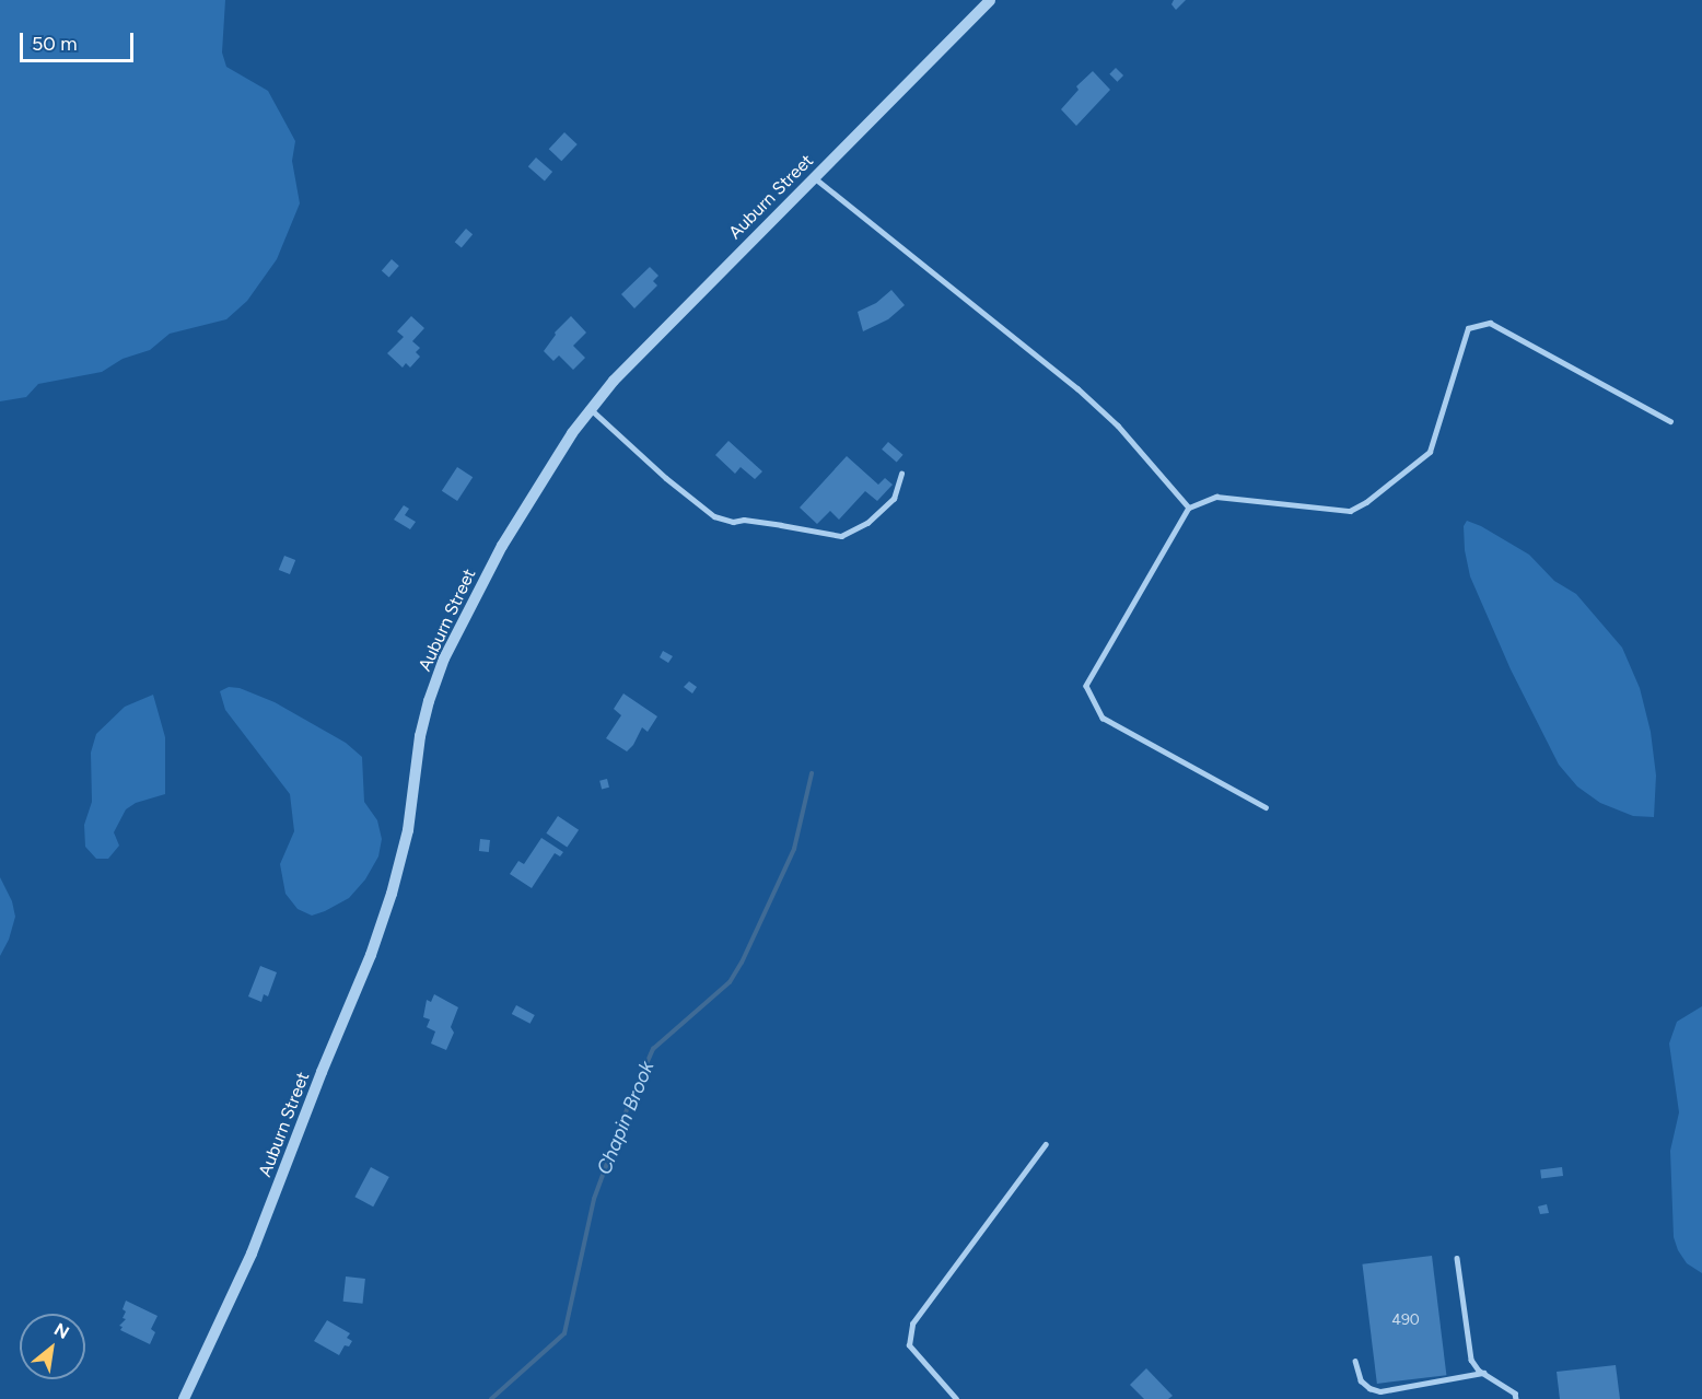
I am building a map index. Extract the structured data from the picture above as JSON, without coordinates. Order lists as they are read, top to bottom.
{
  "streets": {
    "street": ["Auburn Street"]
  },
  "water": ["Chapin Brook"],
  "house_numbers": ["490"],
  "scale_bar": "50 m",
  "north": "top right"
}
